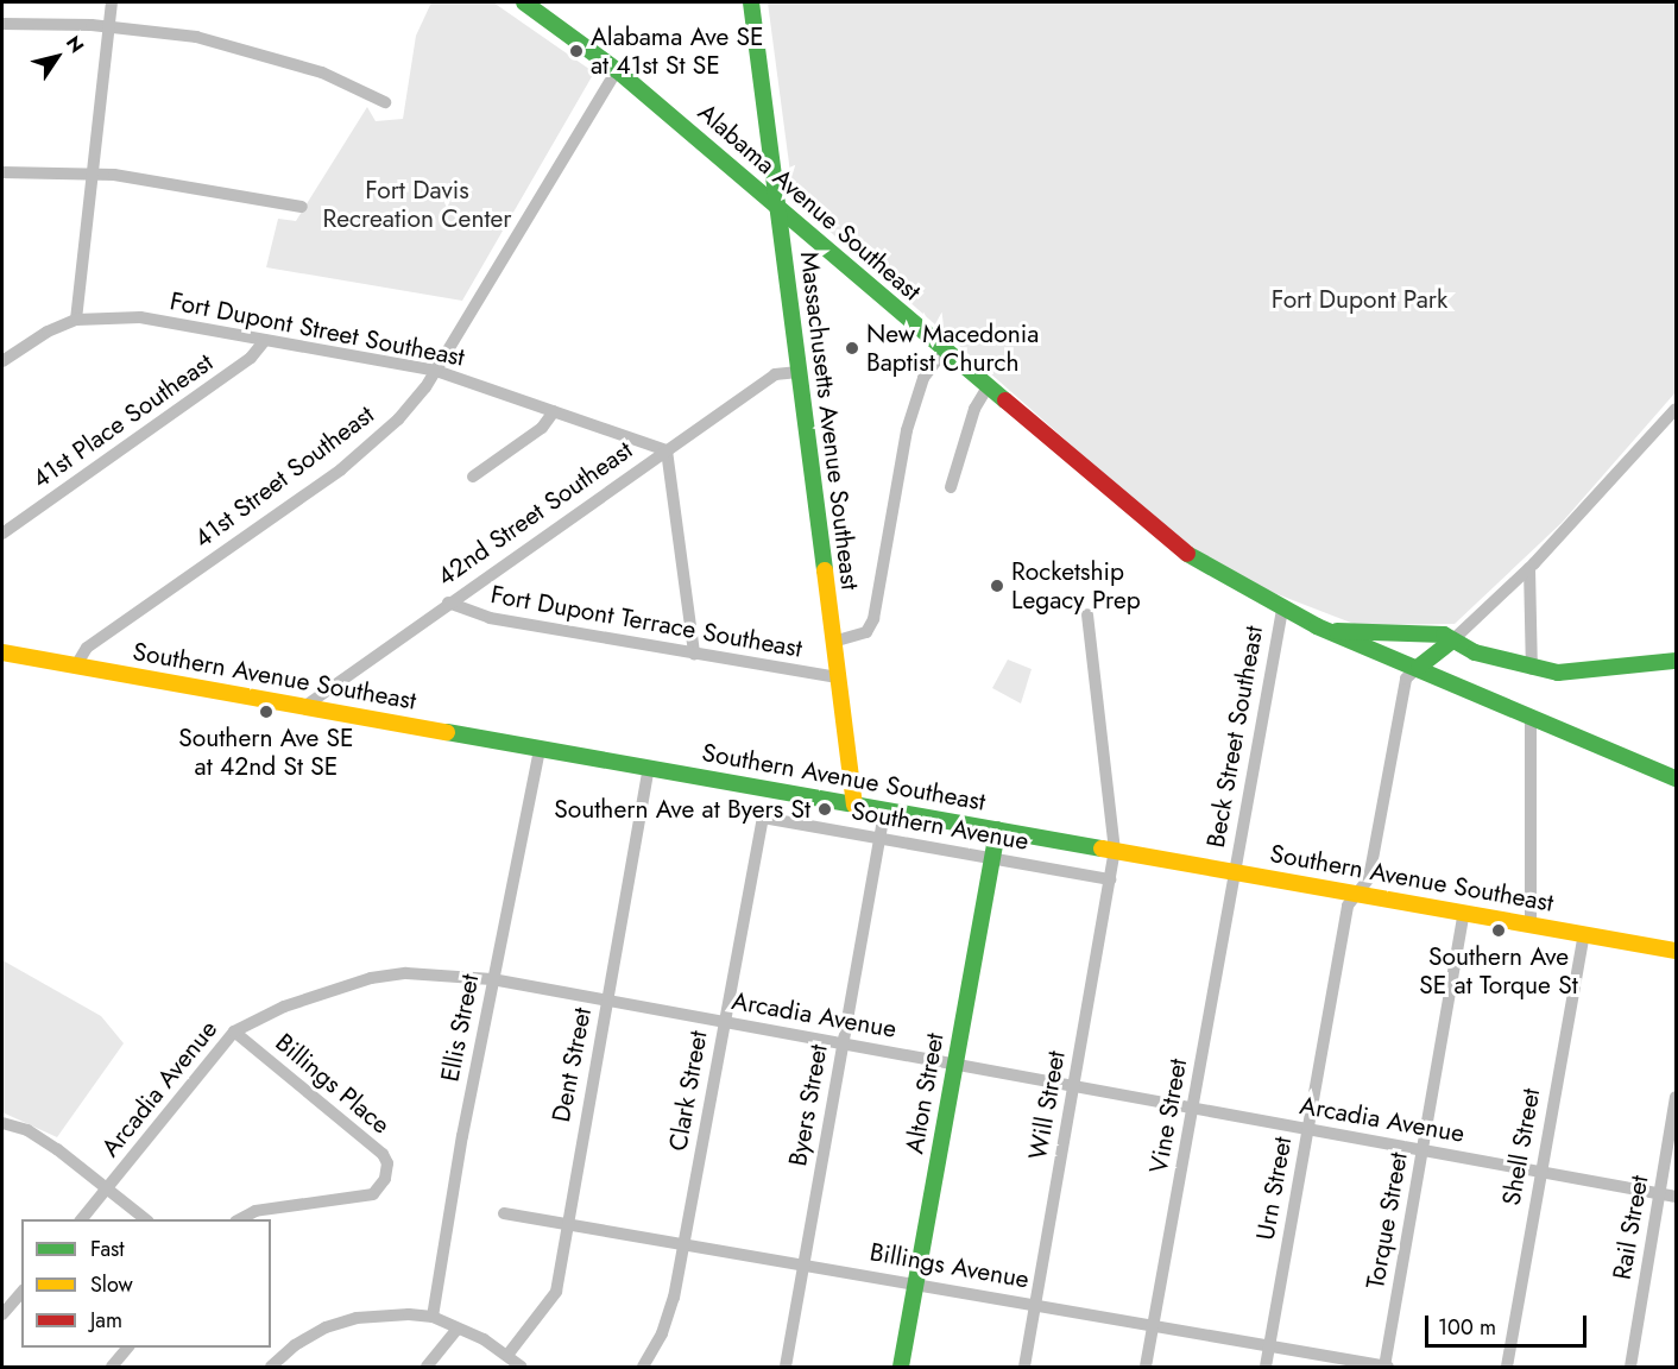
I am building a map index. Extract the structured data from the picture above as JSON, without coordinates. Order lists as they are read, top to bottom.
{
  "streets": {
    "street": [
      "Alabama Avenue Southeast",
      "Fort Dupont Street Southeast",
      "41st Place Southeast",
      "Massachusetts Avenue Southeast",
      "41st Street Southeast",
      "42nd Street Southeast",
      "Fort Dupont Terrace Southeast",
      "Southern Avenue Southeast",
      "Beck Street Southeast",
      "Southern Avenue",
      "Arcadia Avenue",
      "Ellis Street",
      "Dent Street",
      "Billings Place",
      "Clark Street",
      "Alton Street",
      "Byers Street",
      "Will Street",
      "Vine Street",
      "Shell Street",
      "Urn Street",
      "Torque Street",
      "Rail Street",
      "Billings Avenue"
    ]
  },
  "crossings": [
    ["Alabama Avenue Southeast", "Massachusetts Avenue Southeast"],
    ["Alabama Avenue Southeast", "41st Street Southeast"],
    ["Alabama Avenue Southeast", "Beck Street Southeast"],
    ["Alabama Avenue Southeast", "Urn Street"],
    ["Fort Dupont Street Southeast", "41st Place Southeast"],
    ["Fort Dupont Street Southeast", "41st Street Southeast"],
    ["Fort Dupont Street Southeast", "42nd Street Southeast"],
    ["Massachusetts Avenue Southeast", "42nd Street Southeast"],
    ["Massachusetts Avenue Southeast", "Fort Dupont Terrace Southeast"],
    ["Massachusetts Avenue Southeast", "Southern Avenue Southeast"],
    ["41st Street Southeast", "Southern Avenue Southeast"],
    ["42nd Street Southeast", "Fort Dupont Terrace Southeast"],
    ["42nd Street Southeast", "Southern Avenue Southeast"],
    ["Southern Avenue Southeast", "Beck Street Southeast"],
    ["Southern Avenue Southeast", "Ellis Street"],
    ["Southern Avenue Southeast", "Dent Street"],
    ["Southern Avenue Southeast", "Alton Street"],
    ["Southern Avenue Southeast", "Byers Street"],
    ["Southern Avenue Southeast", "Will Street"],
    ["Southern Avenue Southeast", "Vine Street"],
    ["Southern Avenue Southeast", "Shell Street"],
    ["Southern Avenue Southeast", "Urn Street"],
    ["Southern Avenue Southeast", "Torque Street"],
    ["Beck Street Southeast", "Vine Street"],
    ["Southern Avenue", "Clark Street"],
    ["Southern Avenue", "Alton Street"],
    ["Southern Avenue", "Byers Street"],
    ["Southern Avenue", "Will Street"],
    ["Arcadia Avenue", "Ellis Street"],
    ["Arcadia Avenue", "Dent Street"],
    ["Arcadia Avenue", "Billings Place"],
    ["Arcadia Avenue", "Clark Street"],
    ["Arcadia Avenue", "Alton Street"],
    ["Arcadia Avenue", "Byers Street"],
    ["Arcadia Avenue", "Will Street"],
    ["Arcadia Avenue", "Vine Street"],
    ["Arcadia Avenue", "Shell Street"],
    ["Arcadia Avenue", "Urn Street"],
    ["Arcadia Avenue", "Torque Street"],
    ["Arcadia Avenue", "Rail Street"],
    ["Dent Street", "Billings Avenue"],
    ["Clark Street", "Billings Avenue"],
    ["Alton Street", "Billings Avenue"],
    ["Byers Street", "Billings Avenue"],
    ["Will Street", "Billings Avenue"],
    ["Vine Street", "Billings Avenue"],
    ["Urn Street", "Billings Avenue"],
    ["Torque Street", "Billings Avenue"]
  ],
  "parks": ["Fort Davis Recreation Center", "Fort Dupont Park"],
  "places": [
    "Alabama Ave SE at 41st St SE",
    "New Macedonia Baptist Church",
    "Rocketship Legacy Prep",
    "Southern Ave SE at 42nd St SE",
    "Southern Ave at Byers St",
    "Southern Ave SE at Torque St"
  ],
  "legend": ["Fast", "Slow", "Jam"],
  "scale_bar": "100 m",
  "north": "top right"
}
